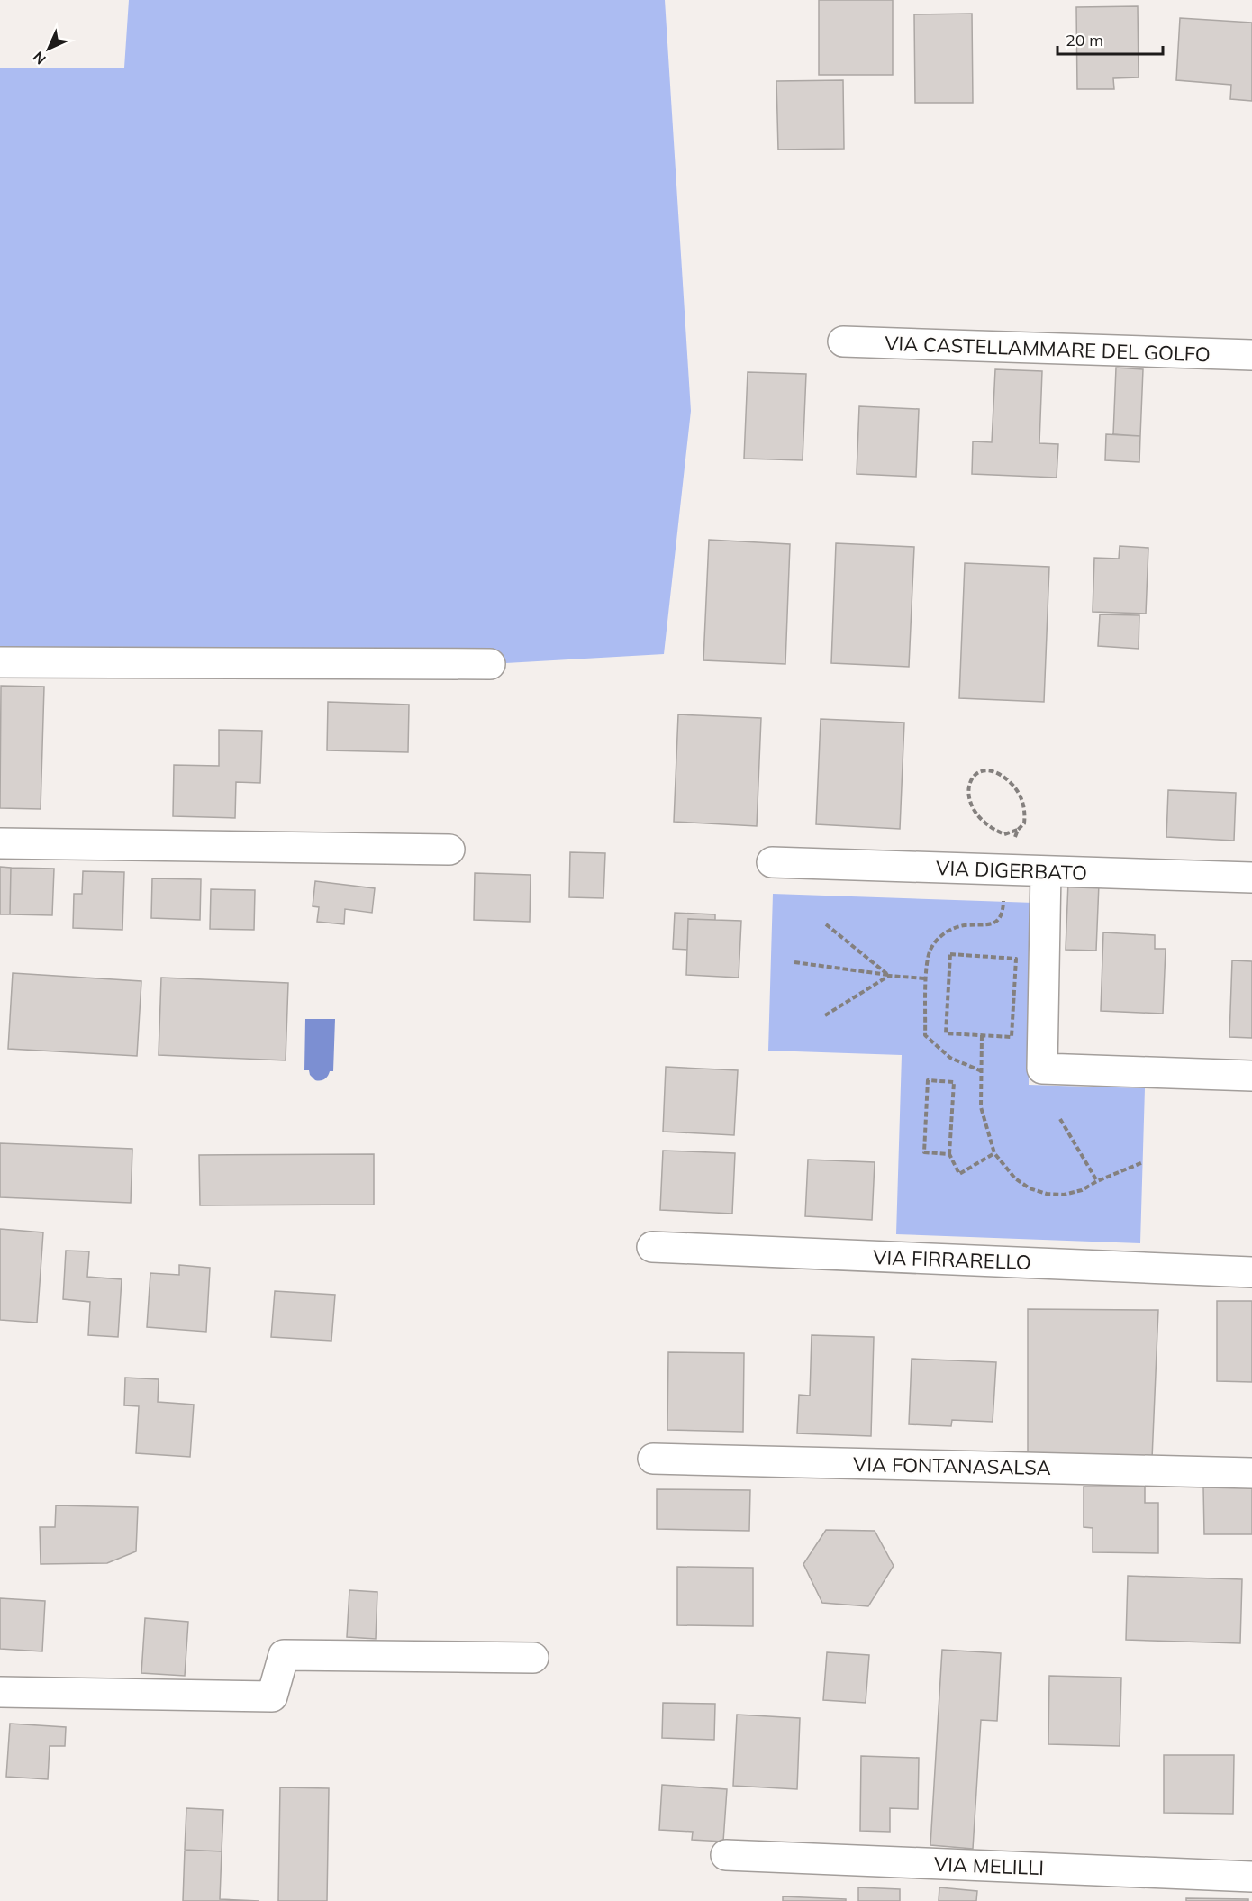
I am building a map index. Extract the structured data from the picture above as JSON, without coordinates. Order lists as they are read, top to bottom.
{
  "streets": {
    "lane": [
      "VIA CASTELLAMMARE DEL GOLFO",
      "VIA DIGERBATO",
      "VIA FIRRARELLO",
      "VIA FONTANASALSA",
      "VIA MELILLI"
    ]
  },
  "scale_bar": "20 m",
  "north": "bottom left"
}
